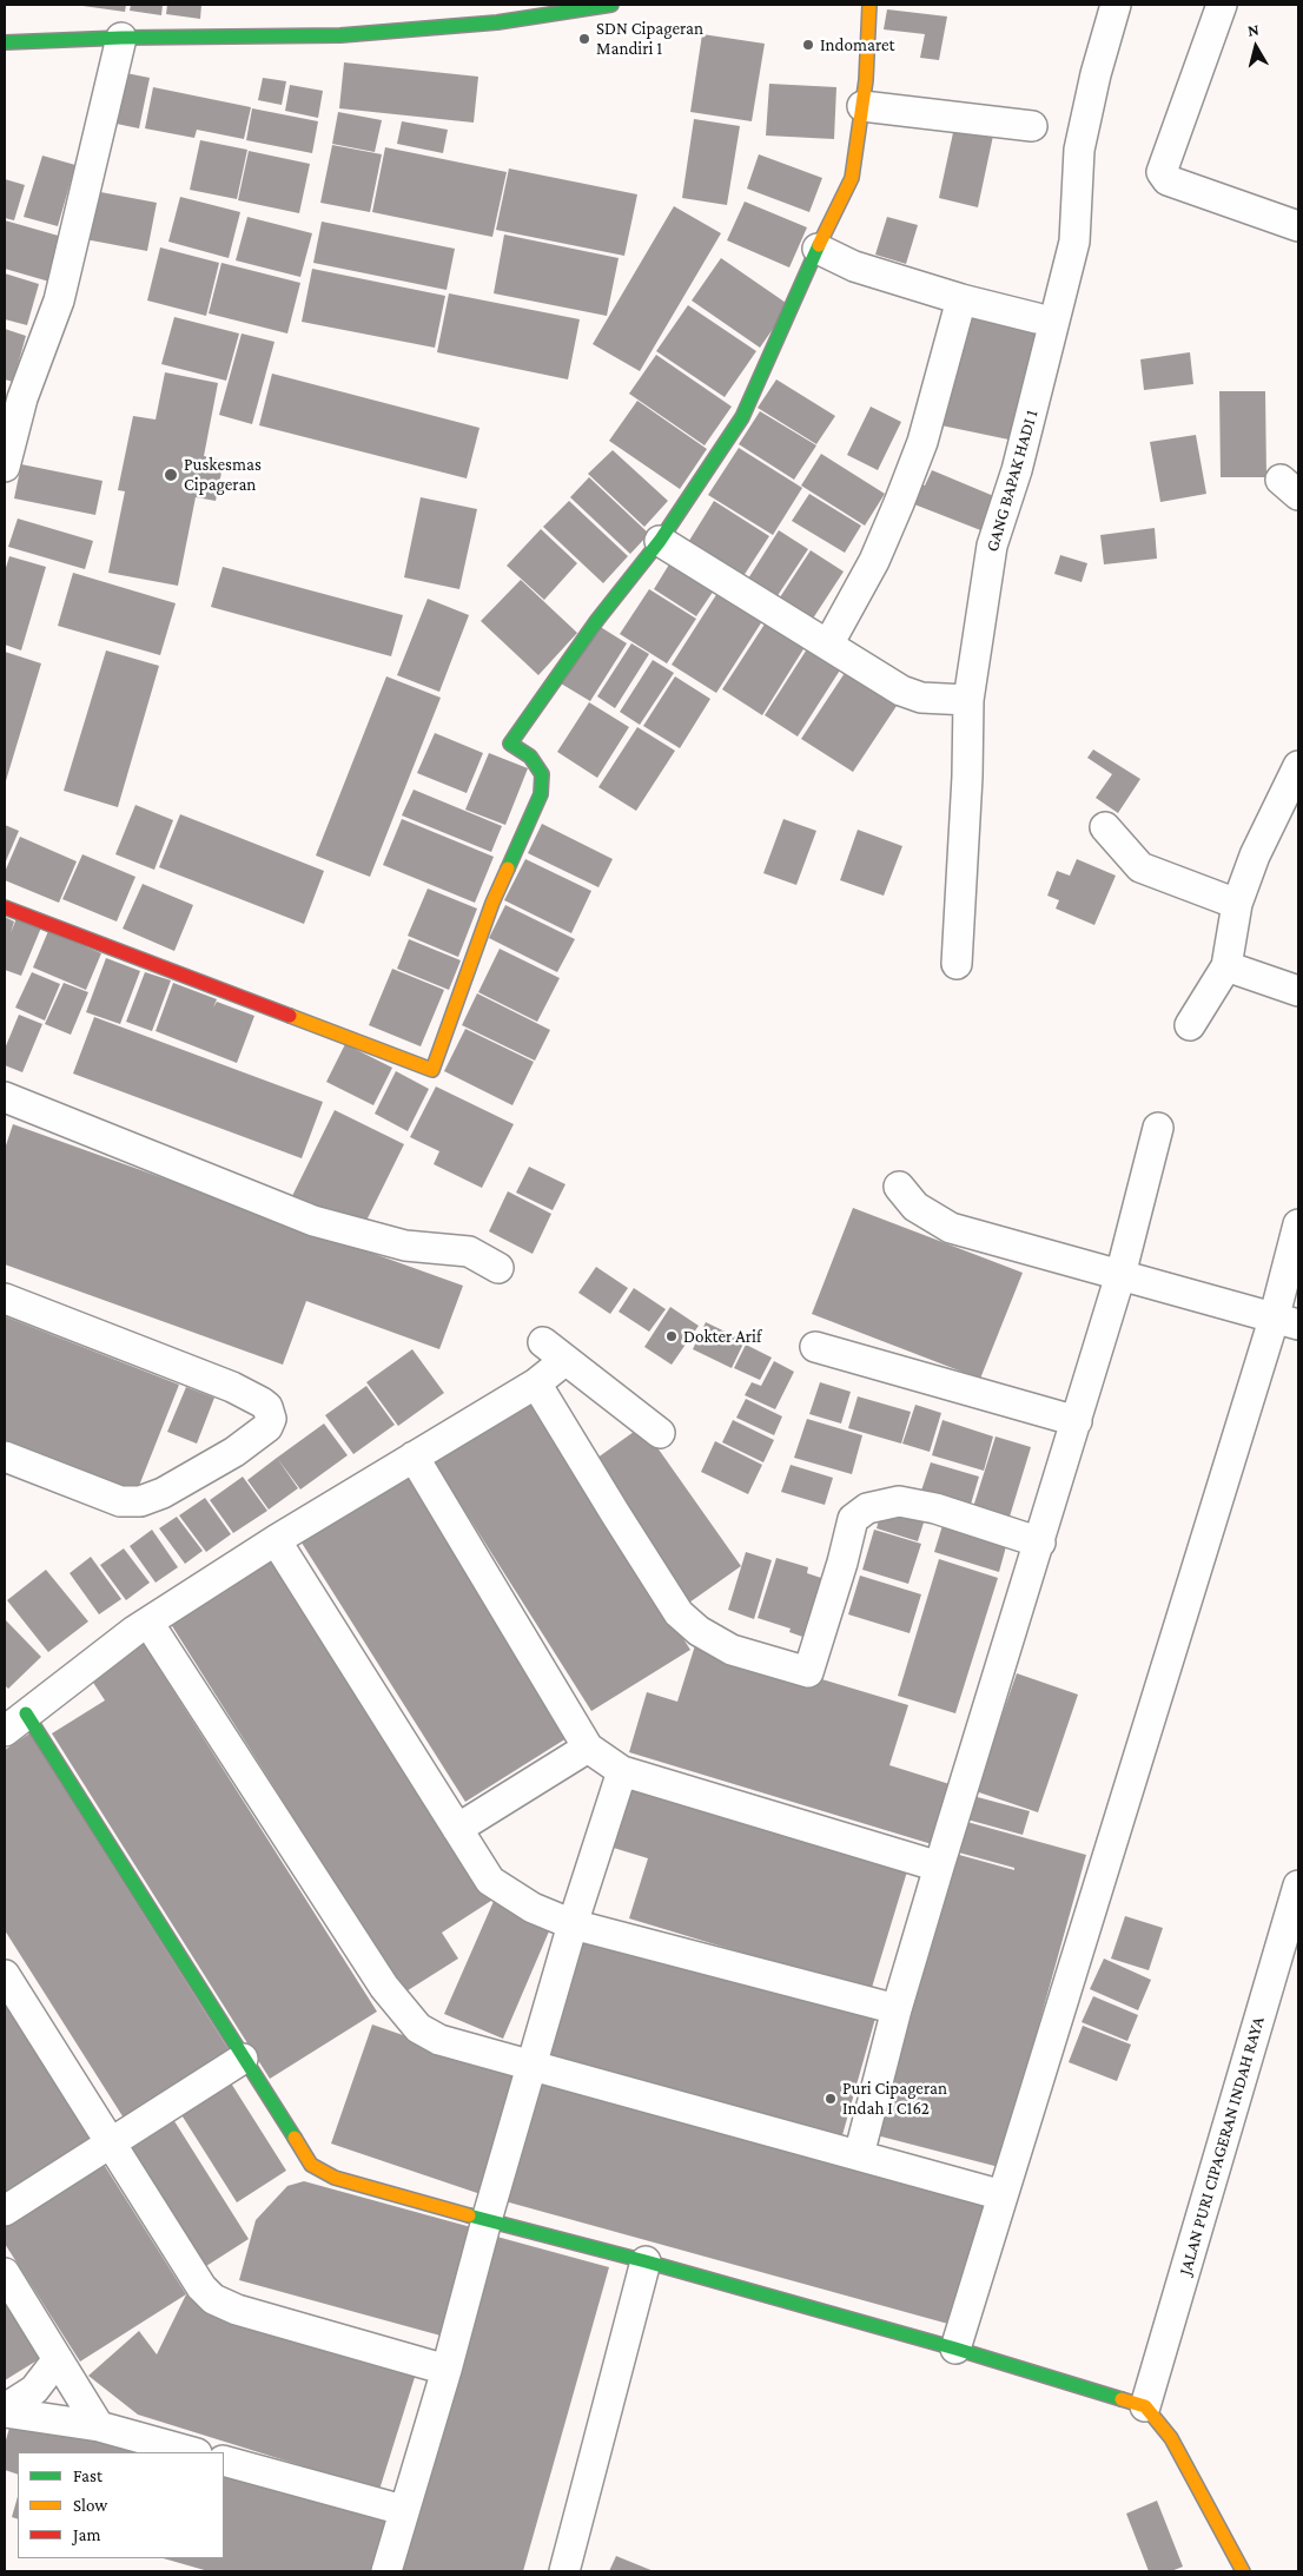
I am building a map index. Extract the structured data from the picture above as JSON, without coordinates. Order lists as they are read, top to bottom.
{
  "streets": {
    "street": ["GANG BAPAK HADI 1", "JALAN PURI CIPAGERAN INDAH RAYA"]
  },
  "places": [
    "SDN Cipageran Mandiri 1",
    "Indomaret",
    "Puskesmas Cipageran",
    "Dokter Arif",
    "Puri Cipageran Indah I C162"
  ],
  "legend": ["Fast", "Slow", "Jam"],
  "north": "top"
}
